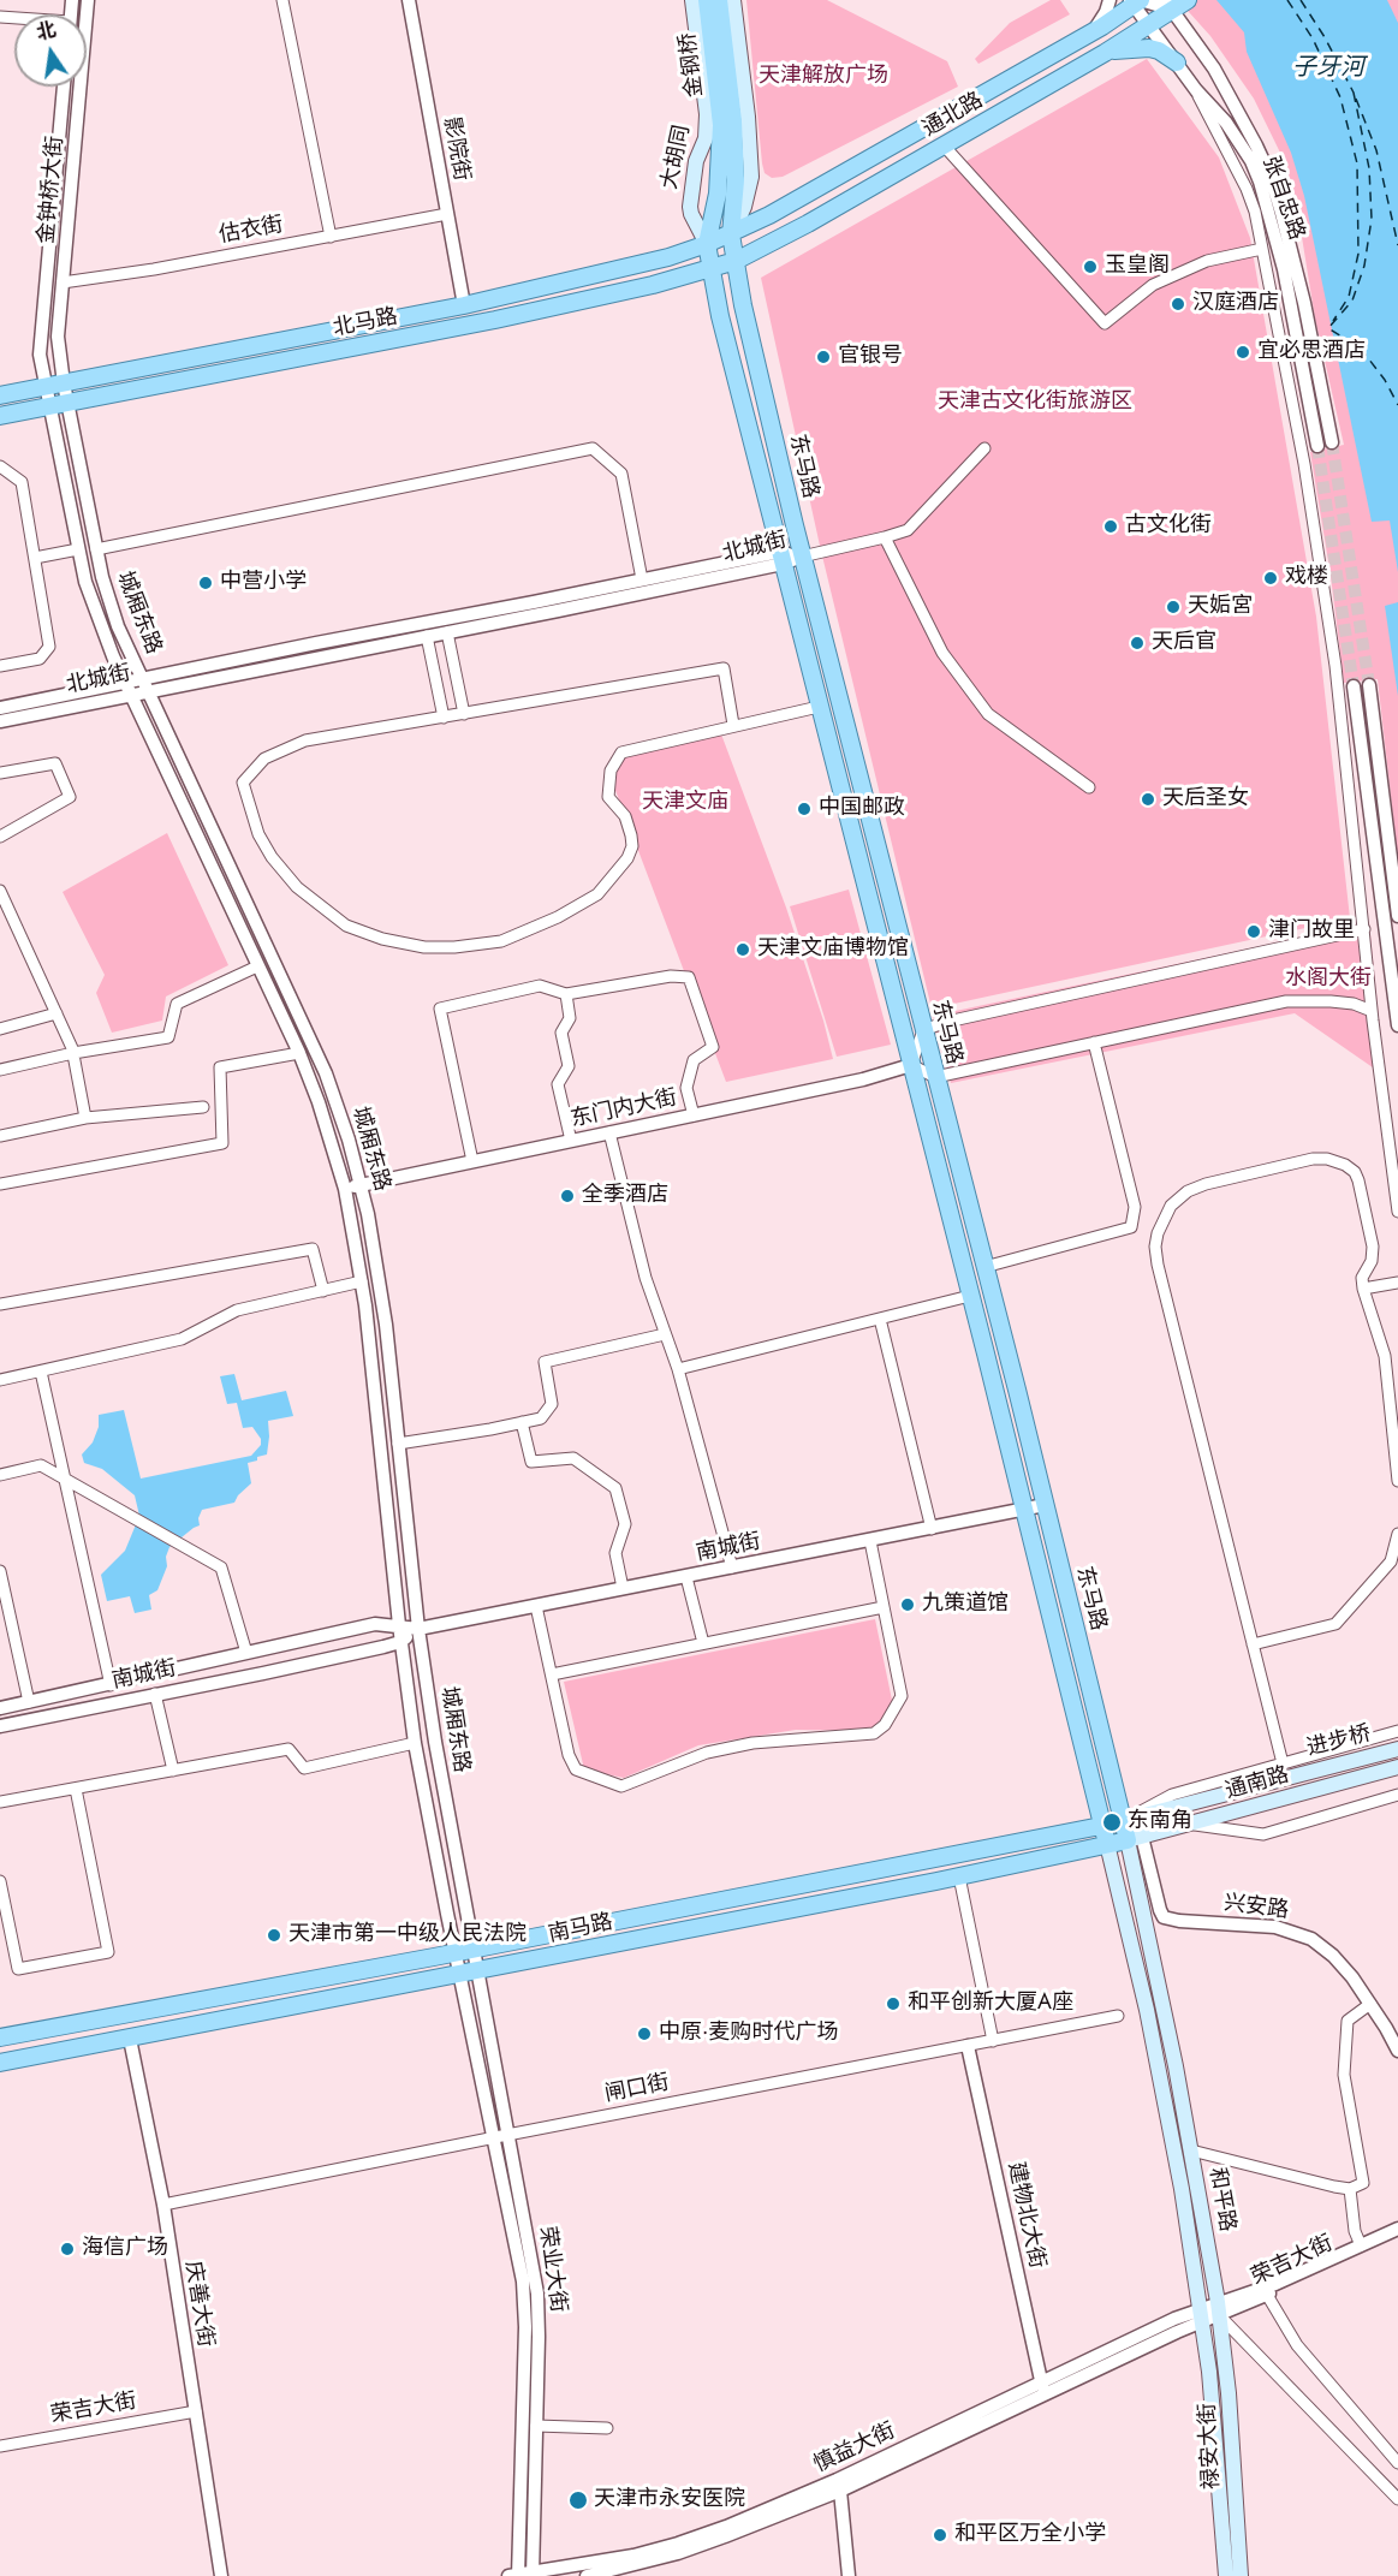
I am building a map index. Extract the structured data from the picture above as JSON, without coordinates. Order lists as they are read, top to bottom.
{
  "streets": {
    "main road": [
      "金钢桥",
      "通北路",
      "大胡同",
      "北马路",
      "东马路",
      "进步桥",
      "通南路",
      "南马路",
      "和平路",
      "禄安大街"
    ],
    "street": [
      "影院街",
      "金钟桥大街",
      "张自忠路",
      "估衣街",
      "北城街",
      "城厢东路",
      "东门内大街",
      "南城街",
      "兴安路",
      "闸口街",
      "建物北大街",
      "荣吉大街",
      "荣业大街",
      "庆善大街",
      "慎益大街"
    ]
  },
  "crossings": [
    ["金钢桥", "大胡同"],
    ["通北路", "张自忠路"],
    ["通北路", "北马路"],
    ["通北路", "东马路"],
    ["影院街", "估衣街"],
    ["影院街", "北马路"],
    ["大胡同", "北马路"],
    ["大胡同", "东马路"],
    ["金钟桥大街", "估衣街"],
    ["金钟桥大街", "北马路"],
    ["金钟桥大街", "城厢东路"],
    ["北马路", "东马路"],
    ["北马路", "城厢东路"],
    ["东马路", "北城街"],
    ["东马路", "东门内大街"],
    ["东马路", "南城街"],
    ["东马路", "通南路"],
    ["东马路", "兴安路"],
    ["东马路", "南马路"],
    ["东马路", "和平路"],
    ["北城街", "城厢东路"],
    ["城厢东路", "东门内大街"],
    ["城厢东路", "南城街"],
    ["城厢东路", "南马路"],
    ["城厢东路", "荣业大街"],
    ["进步桥", "通南路"],
    ["通南路", "兴安路"],
    ["通南路", "南马路"],
    ["通南路", "和平路"],
    ["兴安路", "南马路"],
    ["兴安路", "和平路"],
    ["南马路", "和平路"],
    ["南马路", "荣业大街"],
    ["南马路", "庆善大街"],
    ["闸口街", "建物北大街"],
    ["闸口街", "荣业大街"],
    ["闸口街", "庆善大街"],
    ["和平路", "荣吉大街"],
    ["和平路", "禄安大街"],
    ["和平路", "慎益大街"],
    ["建物北大街", "慎益大街"],
    ["荣吉大街", "庆善大街"],
    ["荣吉大街", "禄安大街"],
    ["荣吉大街", "慎益大街"],
    ["荣业大街", "慎益大街"],
    ["禄安大街", "慎益大街"]
  ],
  "water": ["子牙河"],
  "parks": [
    "天津解放广场",
    "天津古文化街旅游区",
    "天津文庙",
    "水阁大街"
  ],
  "places": [
    "玉皇阁",
    "汉庭酒店",
    "宜必思酒店",
    "官银号",
    "古文化街",
    "戏楼",
    "中营小学",
    "天姤宮",
    "天后官",
    "天后圣女",
    "中国邮政",
    "津门故里",
    "天津文庙博物馆",
    "全季酒店",
    "九策道馆",
    "东南角",
    "天津市第一中级人民法院",
    "和平创新大厦A座",
    "中原·麦购时代广场",
    "海信广场",
    "天津市永安医院",
    "和平区万全小学"
  ],
  "north": "top"
}
